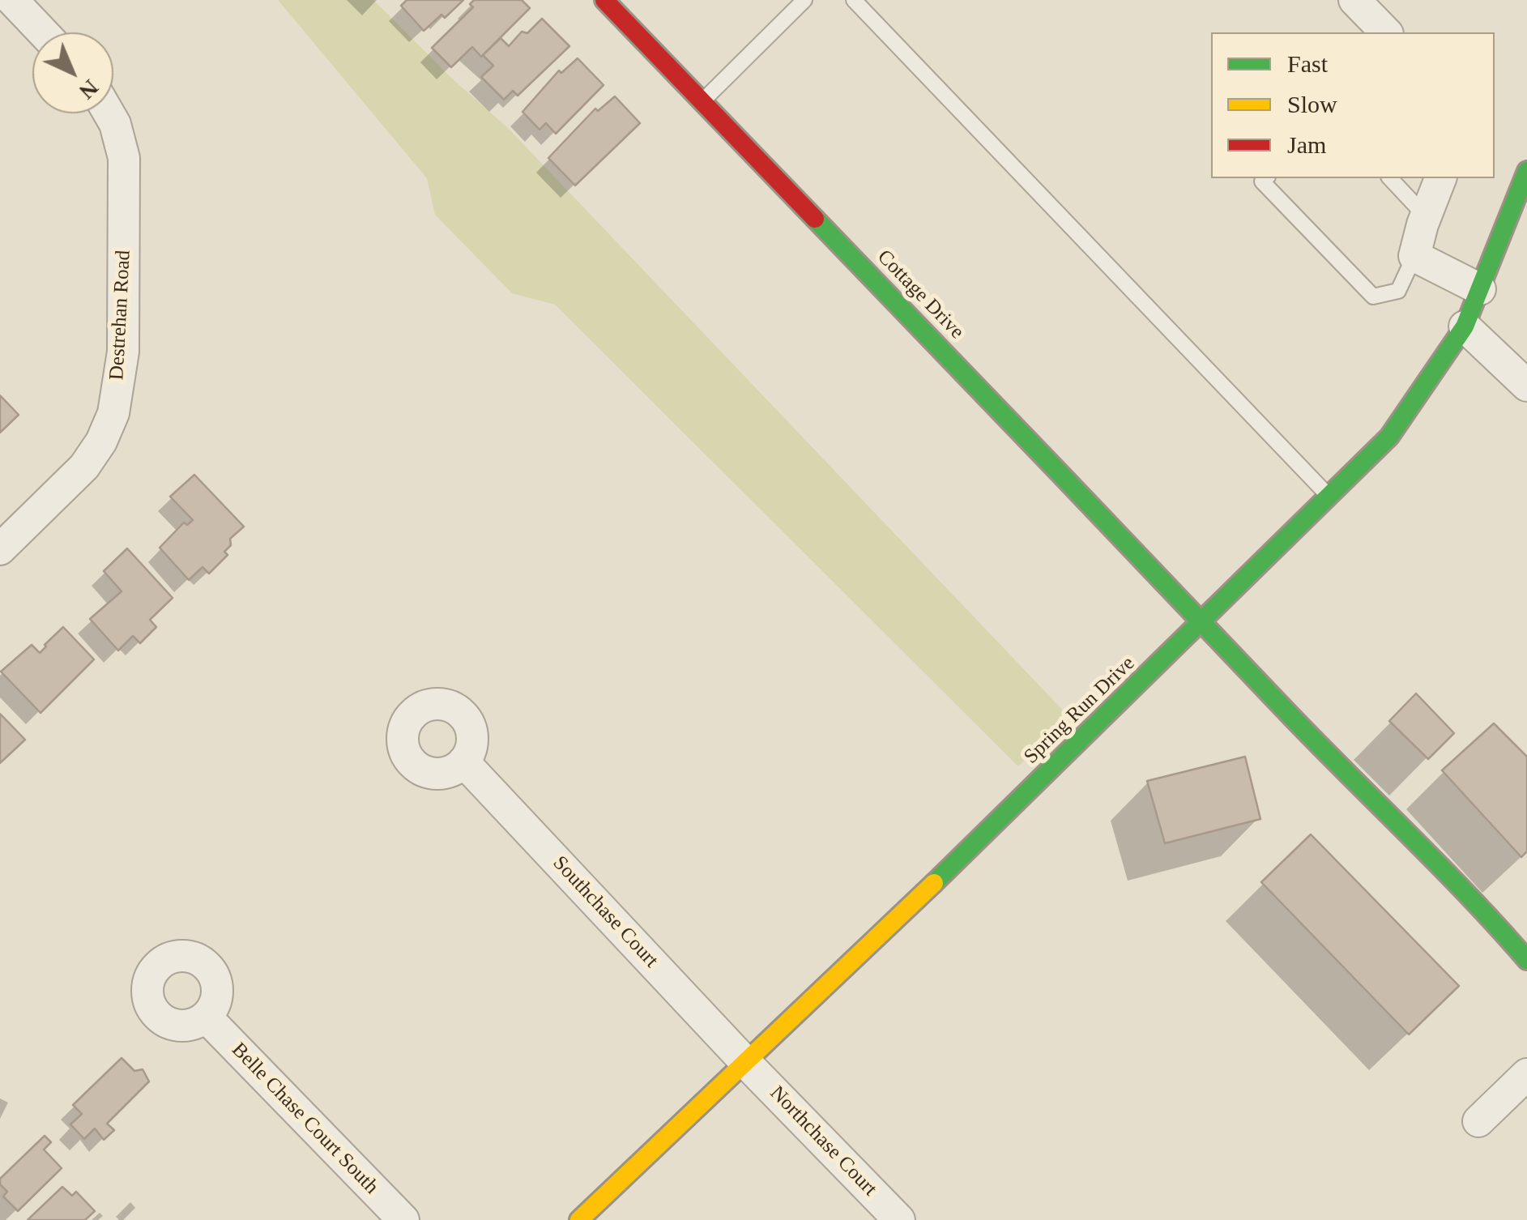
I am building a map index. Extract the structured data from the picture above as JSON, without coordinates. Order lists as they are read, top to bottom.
{
  "streets": {
    "street": [
      "Cottage Drive",
      "Destrehan Road",
      "Spring Run Drive",
      "Southchase Court",
      "Belle Chase Court South",
      "Northchase Court"
    ]
  },
  "crossings": [
    ["Cottage Drive", "Spring Run Drive"],
    ["Spring Run Drive", "Southchase Court"],
    ["Spring Run Drive", "Northchase Court"],
    ["Southchase Court", "Northchase Court"]
  ],
  "legend": ["Fast", "Slow", "Jam"],
  "north": "bottom right"
}
